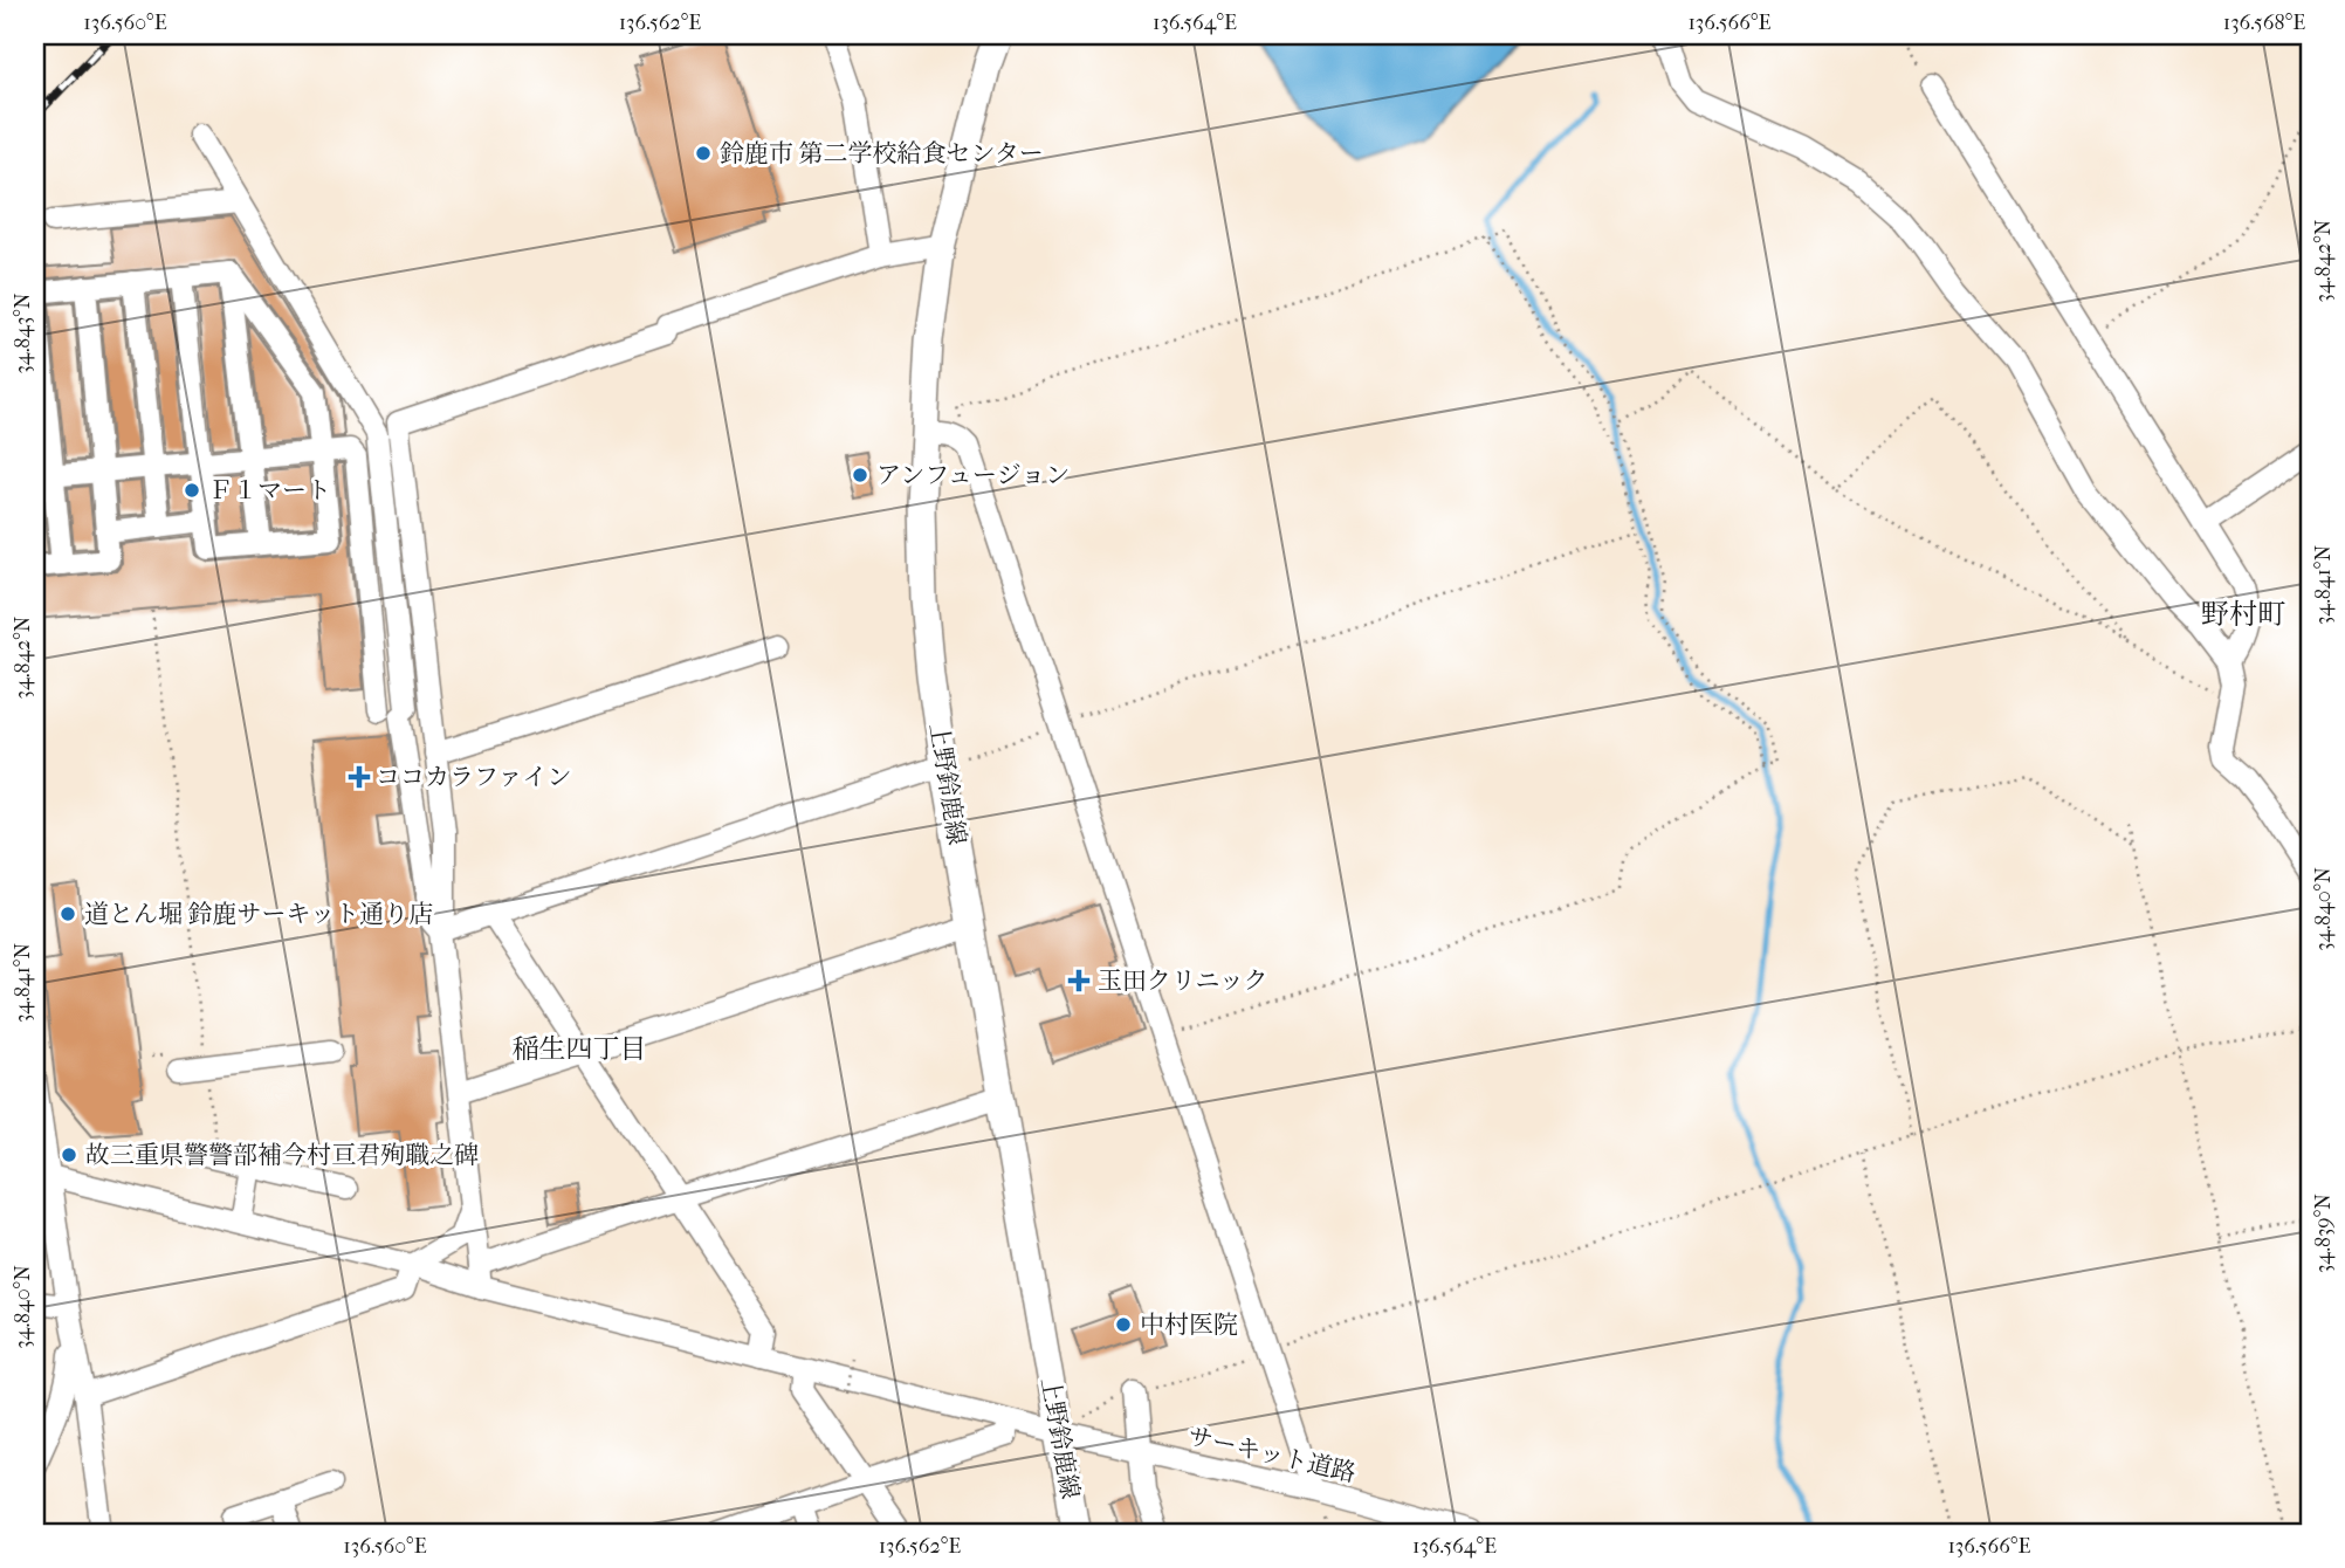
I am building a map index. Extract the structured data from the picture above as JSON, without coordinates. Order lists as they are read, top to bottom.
{
  "streets": {
    "main road": ["上野鈴鹿線"],
    "street": ["サーキット道路"]
  },
  "crossings": [
    ["上野鈴鹿線", "サーキット道路"]
  ],
  "districts": ["野村町", "稲生四丁目"],
  "places": {
    "other": [
      "鈴鹿市 第二学校給食センター",
      "アンフュージョン",
      "Ｆ１マート",
      "道とん堀 鈴鹿サーキット通り店",
      "故三重県警警部補今村亘君殉職之碑",
      "中村医院"
    ],
    "health": ["ココカラファイン", "玉田クリニック"]
  },
  "coordinates": [
    "136.560°E",
    "136.562°E",
    "136.564°E",
    "136.566°E",
    "136.568°E",
    "34.842°N",
    "34.843°N",
    "34.841°N",
    "34.840°N",
    "34.839°N"
  ]
}
